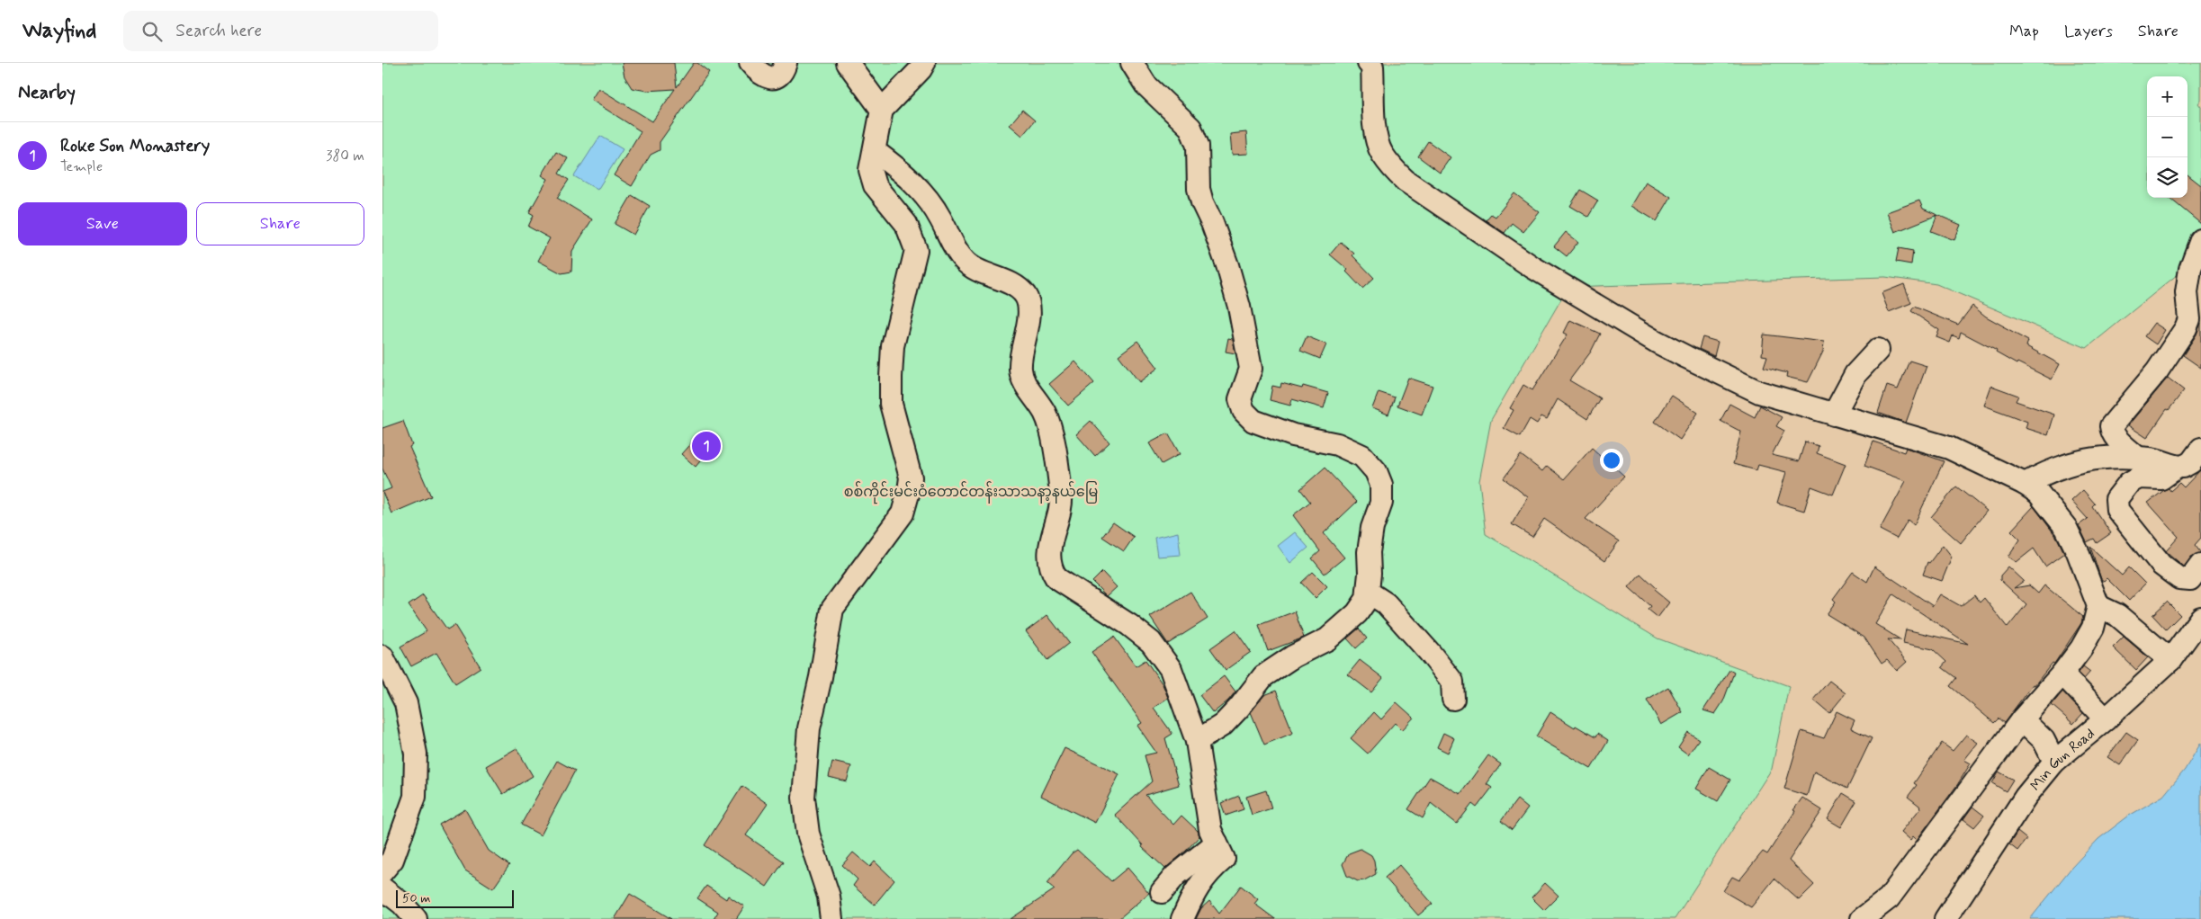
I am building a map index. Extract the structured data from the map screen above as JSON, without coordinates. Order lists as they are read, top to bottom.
{
  "streets": {
    "street": ["Min Gun Road"]
  },
  "parks": ["စစ်ကိုင်းမင်းဝံတောင်တန်းသာသနာ့နယ်မြေ"],
  "scale_bar": "50 m",
  "page": {
    "header": "Wayfind",
    "search": "Search here",
    "nav": ["Map", "Layers", "Share"],
    "heading": "Nearby",
    "map_buttons": ["+", "−"],
    "list": [
      {
        "mark": "1",
        "name": "Roke Son Monastery",
        "note": "Temple",
        "value": "380 m"
      }
    ],
    "buttons": ["Save", "Share"],
    "pins": "1",
    "scale": "50 m"
  }
}
